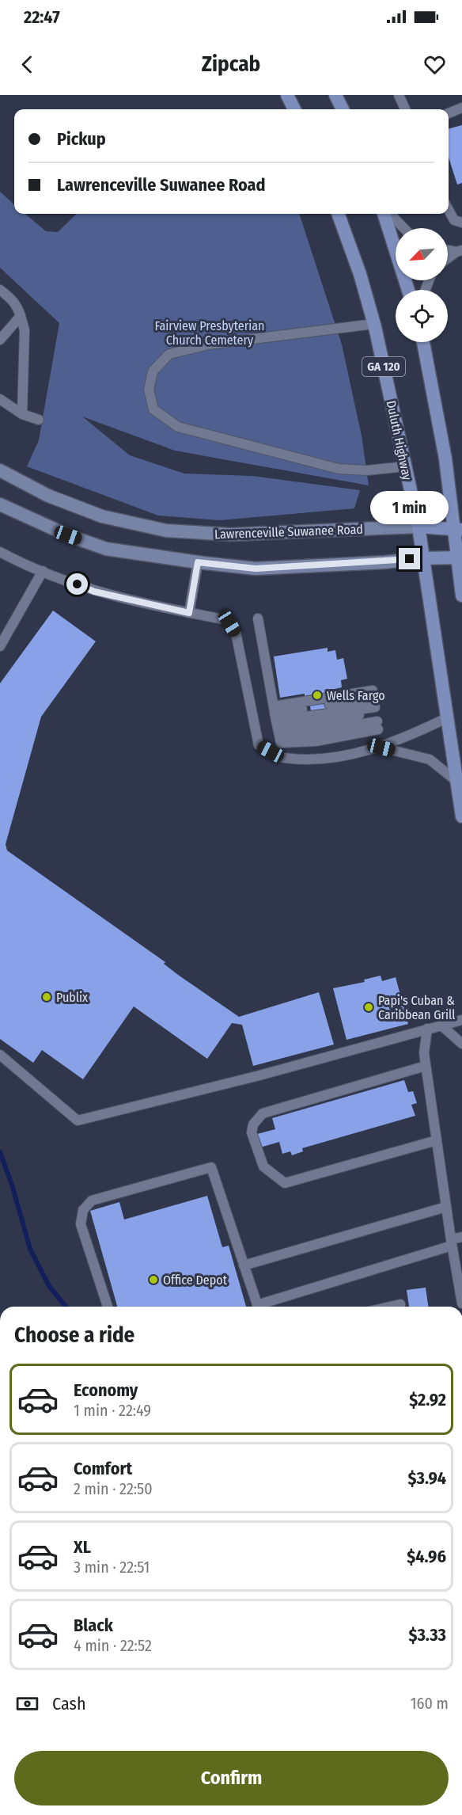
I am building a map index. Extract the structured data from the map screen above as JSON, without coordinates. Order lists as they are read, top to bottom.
{
  "streets": {
    "main road": ["GA 120", "Duluth Highway", "Lawrenceville Suwanee Road"]
  },
  "crossings": [
    ["Duluth Highway", "Lawrenceville Suwanee Road"]
  ],
  "parks": ["Fairview Presbyterian Church Cemetery"],
  "places": [
    "Wells Fargo",
    "Publix",
    "Papi's Cuban & Caribbean Grill",
    "Office Depot"
  ],
  "north": "bottom left",
  "page": {
    "status": "22:47",
    "header": "Zipcab",
    "banner": ["Pickup", "Lawrenceville Suwanee Road"],
    "bubble": "1 min",
    "heading": "Choose a ride",
    "list": [
      {
        "name": "Economy",
        "note": "1 min · 22:49",
        "value": "$2.92"
      },
      {
        "name": "Comfort",
        "note": "2 min · 22:50",
        "value": "$3.94"
      },
      {
        "name": "XL",
        "note": "3 min · 22:51",
        "value": "$4.96"
      },
      {
        "name": "Black",
        "note": "4 min · 22:52",
        "value": "$3.33"
      }
    ],
    "pay": ["Cash", "160 m"],
    "buttons": "Confirm"
  }
}
